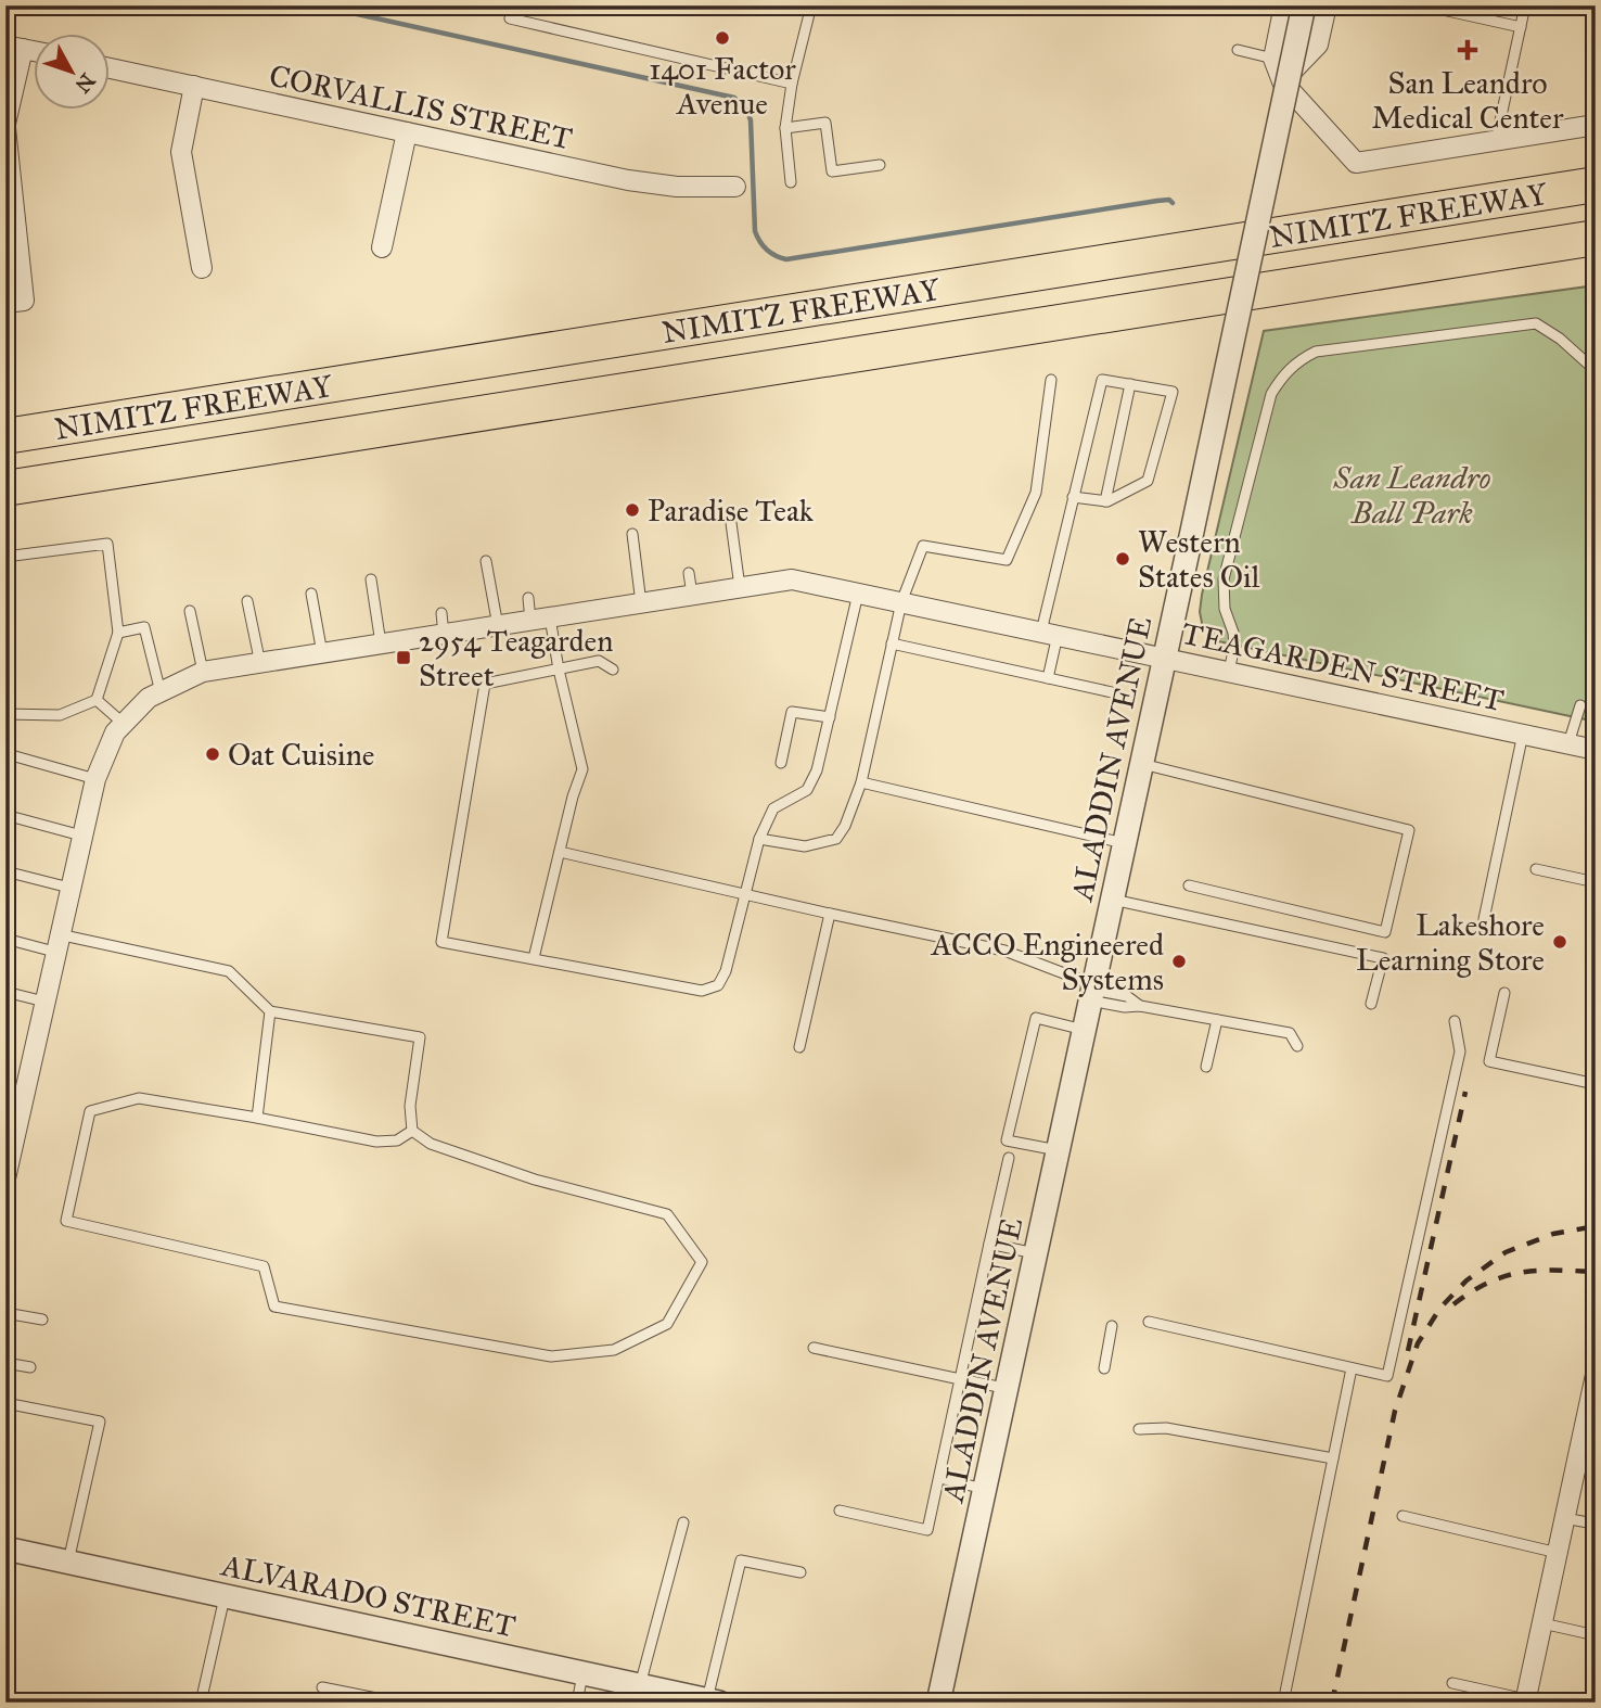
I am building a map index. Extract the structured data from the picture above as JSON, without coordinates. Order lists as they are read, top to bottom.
{
  "streets": {
    "highway": ["NIMITZ FREEWAY"],
    "street": [
      "CORVALLIS STREET",
      "TEAGARDEN STREET",
      "ALADDIN AVENUE",
      "ALVARADO STREET"
    ]
  },
  "crossings": [
    ["TEAGARDEN STREET", "ALADDIN AVENUE"]
  ],
  "parks": ["San Leandro Ball Park"],
  "places": {
    "other": [
      "1401 Factor Avenue",
      "Paradise Teak",
      "Western States Oil",
      "Oat Cuisine",
      "Lakeshore Learning Store",
      "ACCO Engineered Systems"
    ],
    "health": ["San Leandro Medical Center"],
    "transit": ["2954 Teagarden Street"]
  },
  "north": "bottom right"
}
